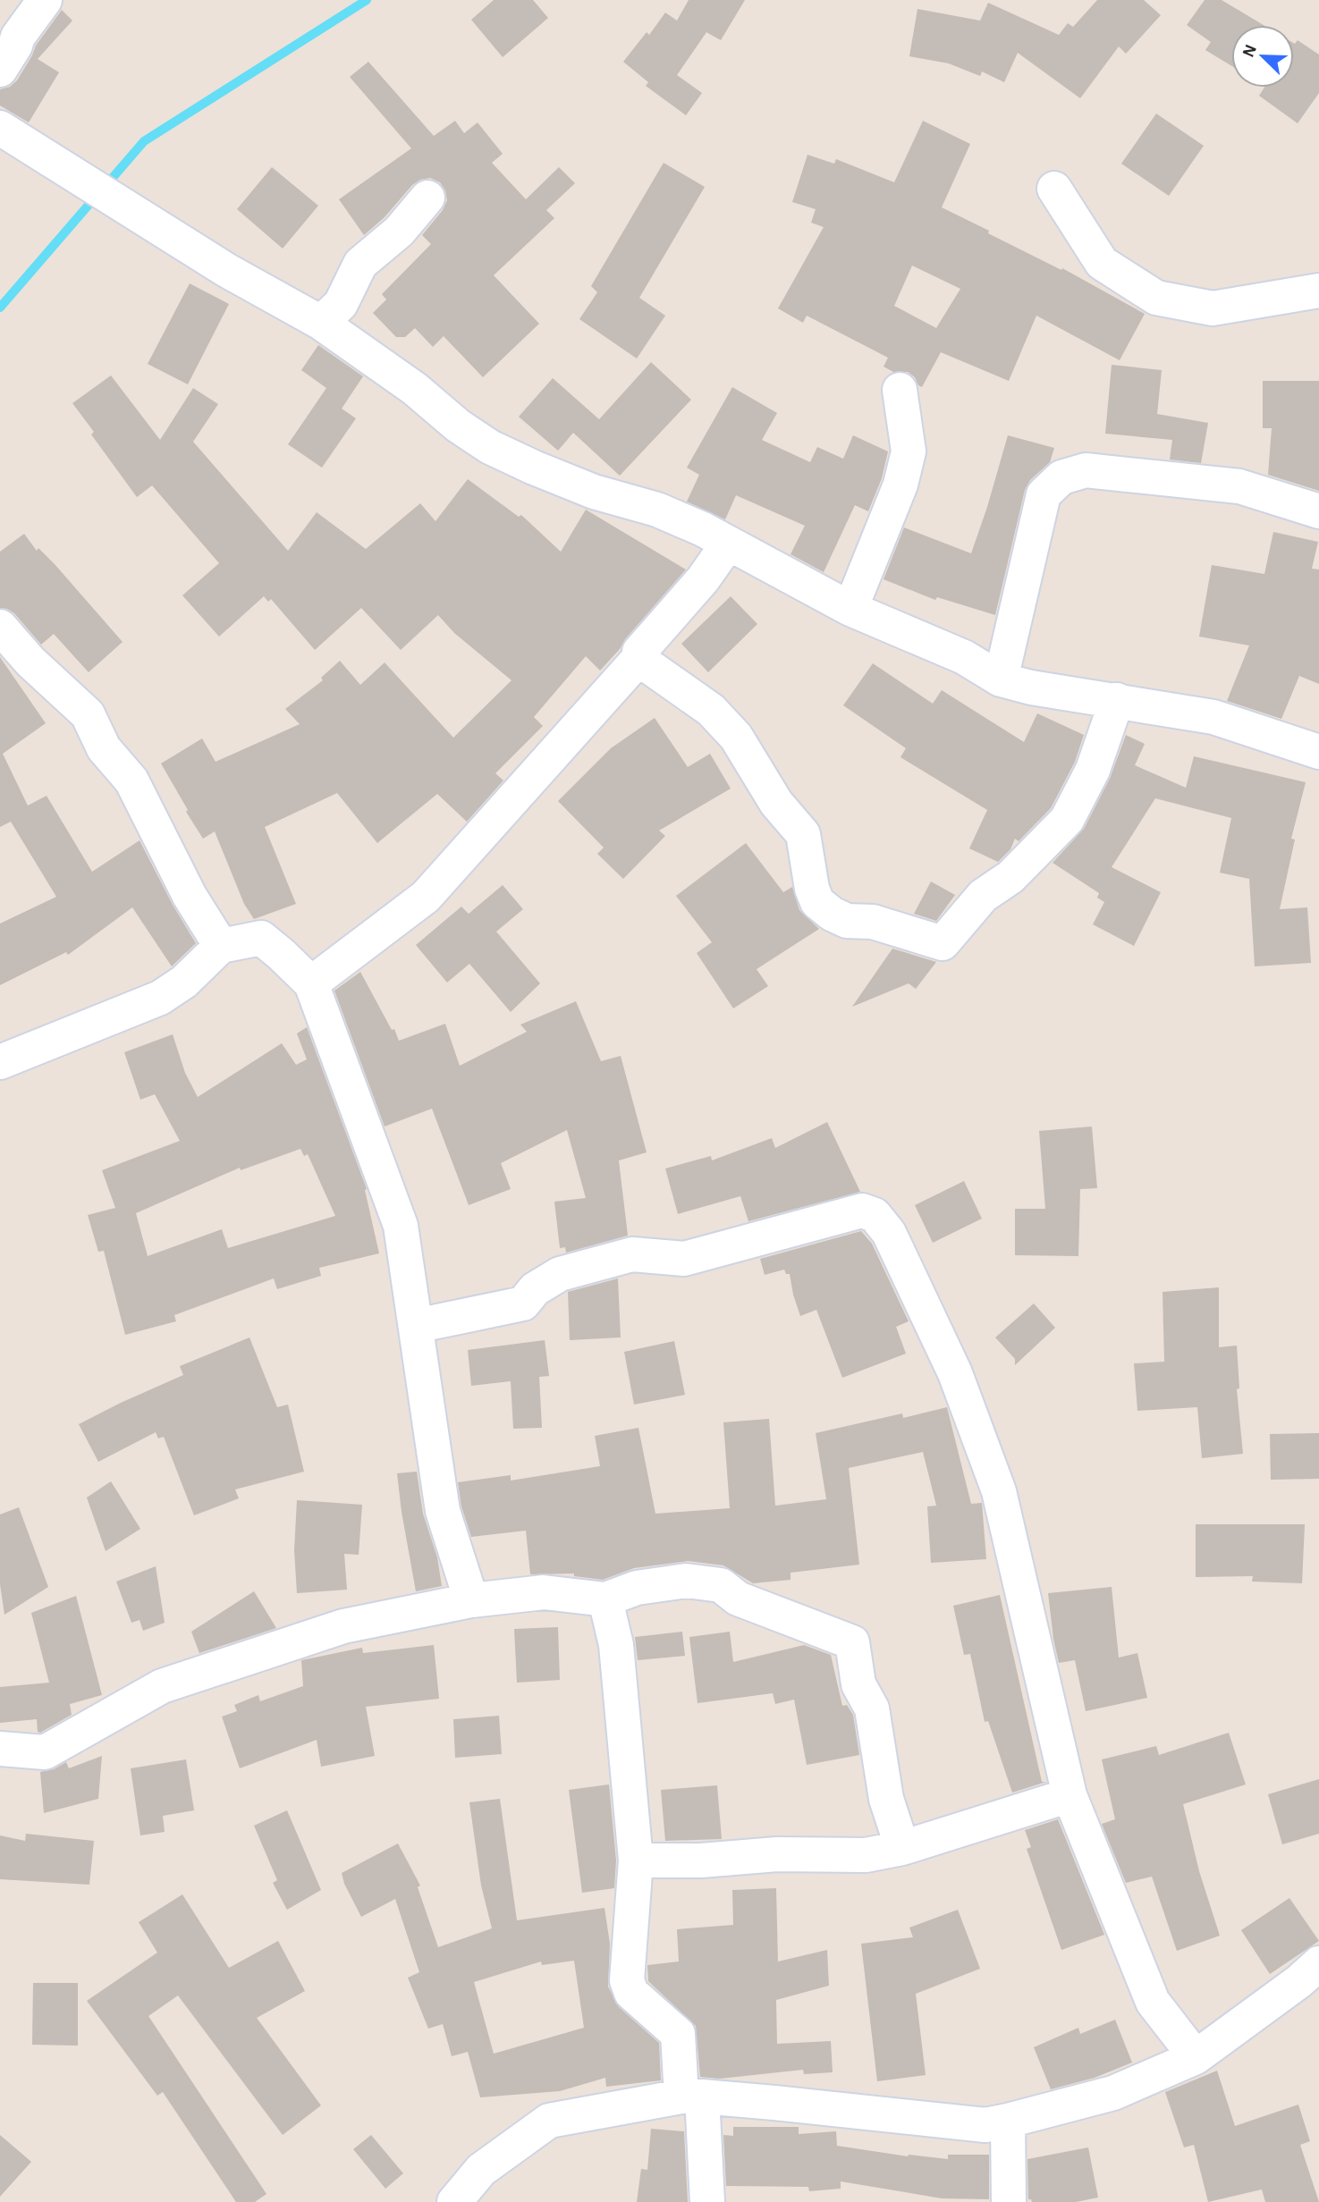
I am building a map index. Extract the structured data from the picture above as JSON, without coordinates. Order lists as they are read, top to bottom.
{
  "north": "top left"
}
